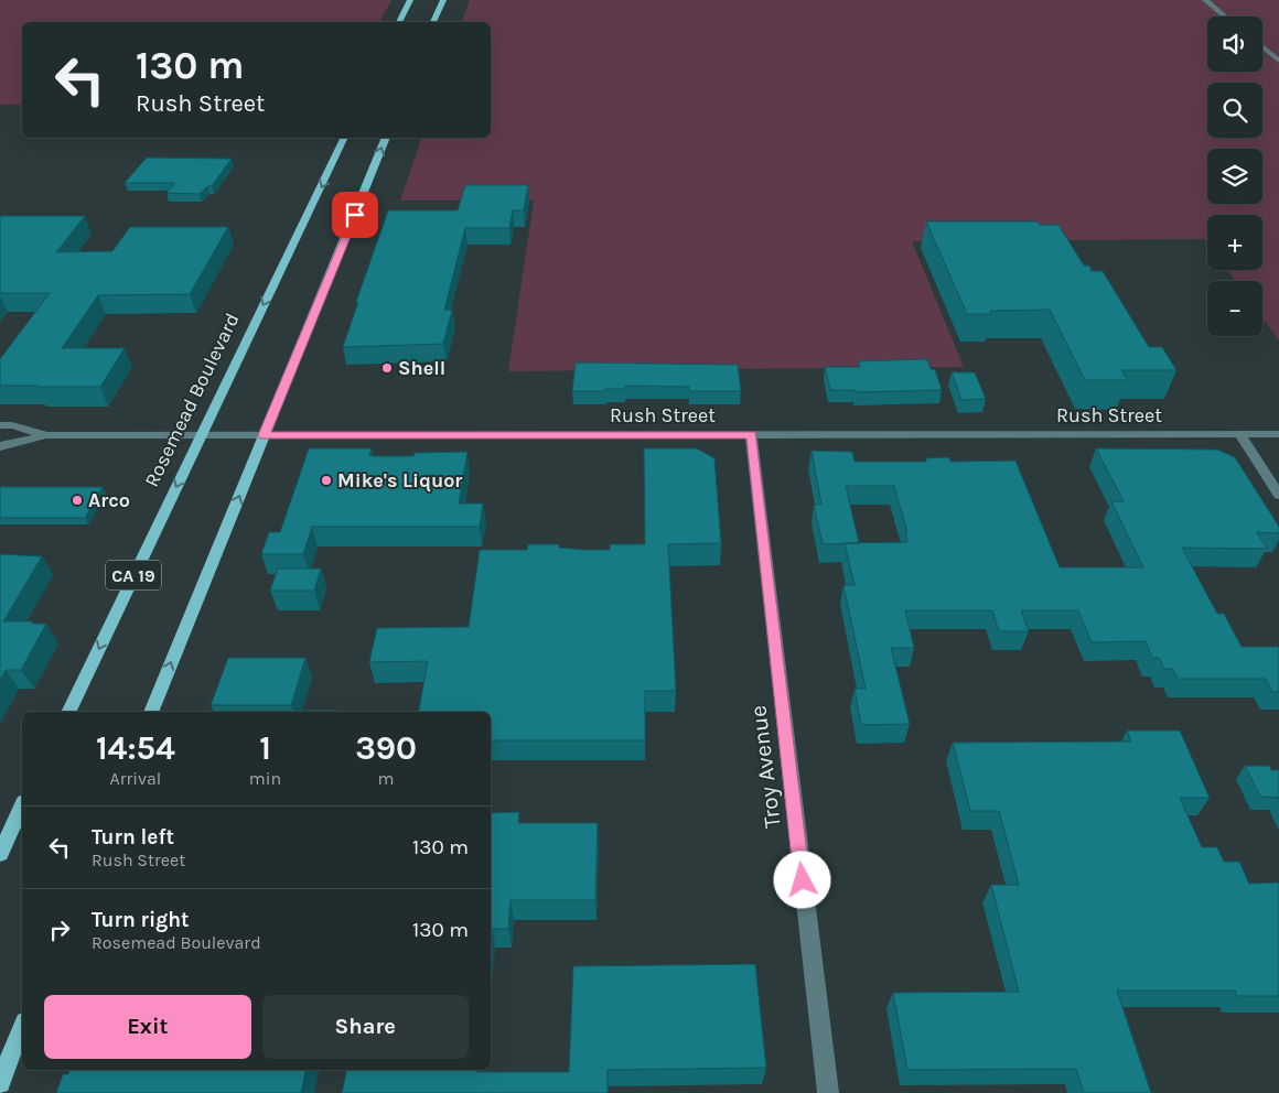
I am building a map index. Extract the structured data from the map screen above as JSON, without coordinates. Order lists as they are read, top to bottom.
{
  "streets": {
    "main road": ["Rosemead Boulevard", "CA 19"],
    "street": ["Rush Street", "Troy Avenue"]
  },
  "crossings": [
    ["Rosemead Boulevard", "Rush Street"],
    ["Rush Street", "Troy Avenue"]
  ],
  "places": ["Shell", "Mike's Liquor", "Arco"],
  "page": {
    "map_buttons": ["+", "−"],
    "turn": ["130 m", "Rush Street"],
    "eta": [
      "14:54",
      "Arrival",
      "1",
      "min",
      "390",
      "m"
    ],
    "list": [
      {
        "name": "Turn left",
        "note": "Rush Street",
        "value": "130 m"
      },
      {
        "name": "Turn right",
        "note": "Rosemead Boulevard",
        "value": "130 m"
      }
    ],
    "buttons": ["Exit", "Share"]
  }
}
